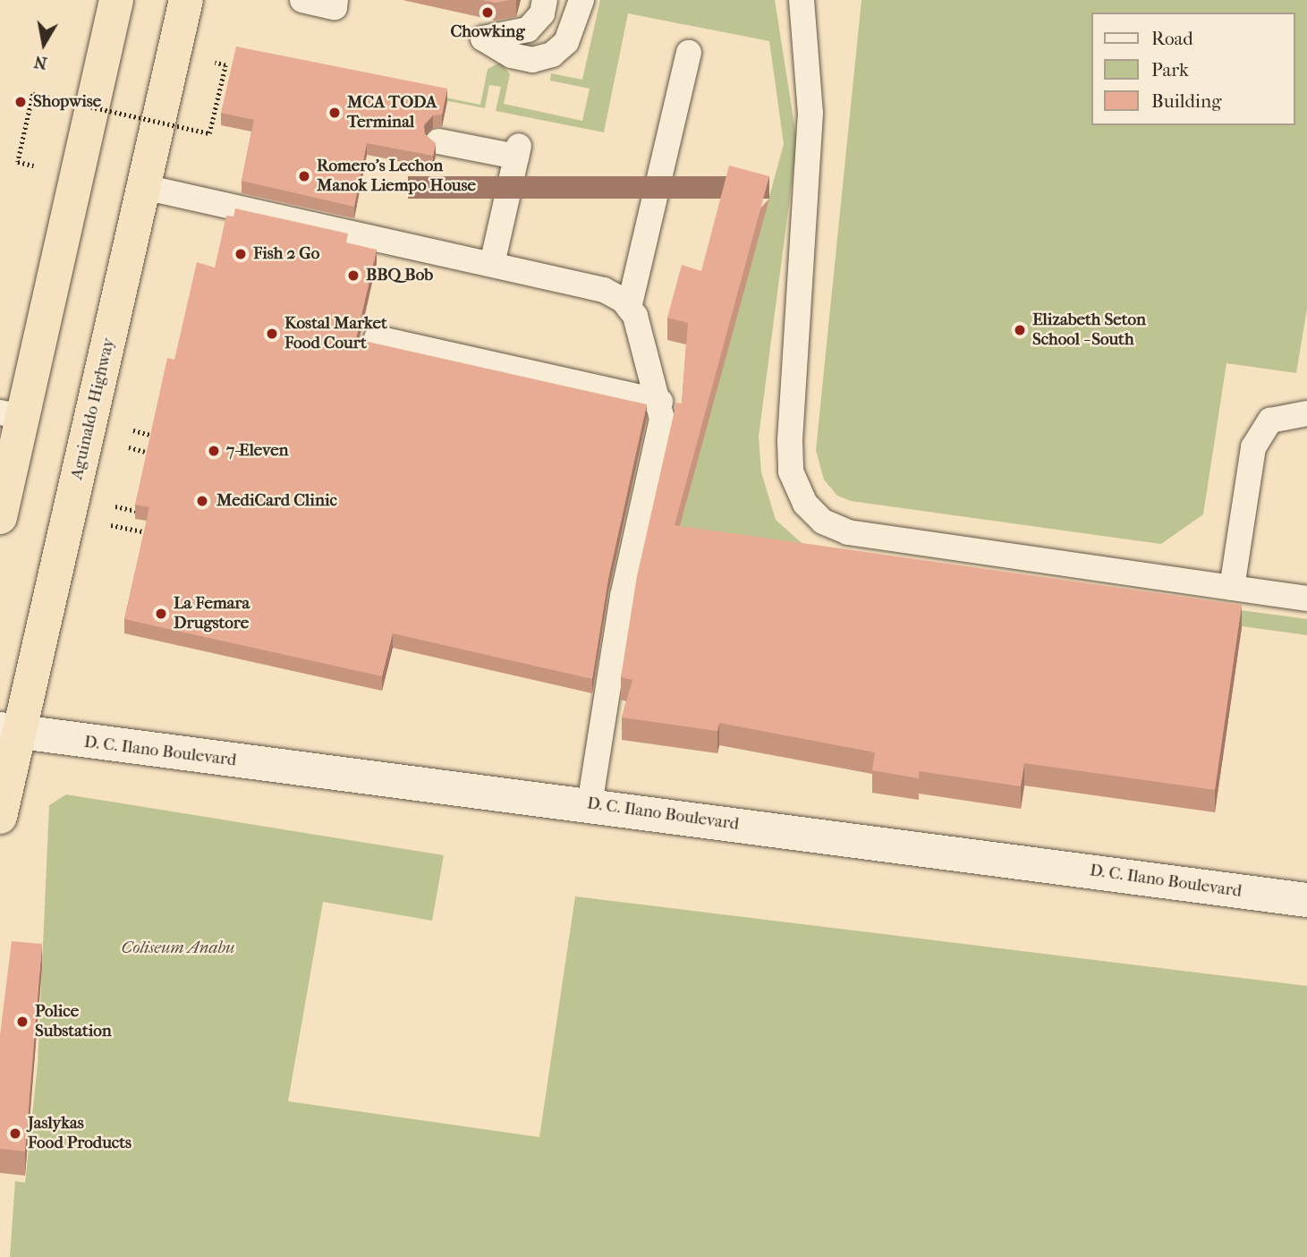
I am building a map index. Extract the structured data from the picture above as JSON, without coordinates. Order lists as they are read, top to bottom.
{
  "streets": {
    "highway": ["Aguinaldo Highway"],
    "street": ["D. C. Ilano Boulevard"]
  },
  "crossings": [
    ["Aguinaldo Highway", "D. C. Ilano Boulevard"]
  ],
  "parks": ["Coliseum Anabu"],
  "places": [
    "Chowking",
    "Shopwise",
    "MCA TODA Terminal",
    "Romero's Lechon Manok Liempo House",
    "Fish 2 Go",
    "BBQ Bob",
    "Elizabeth Seton School - South",
    "Kostal Market Food Court",
    "7-Eleven",
    "MediCard Clinic",
    "La Femara Drugstore",
    "Police Substation",
    "Jaslykas Food Products"
  ],
  "legend": ["Road", "Park", "Building"],
  "north": "bottom"
}
